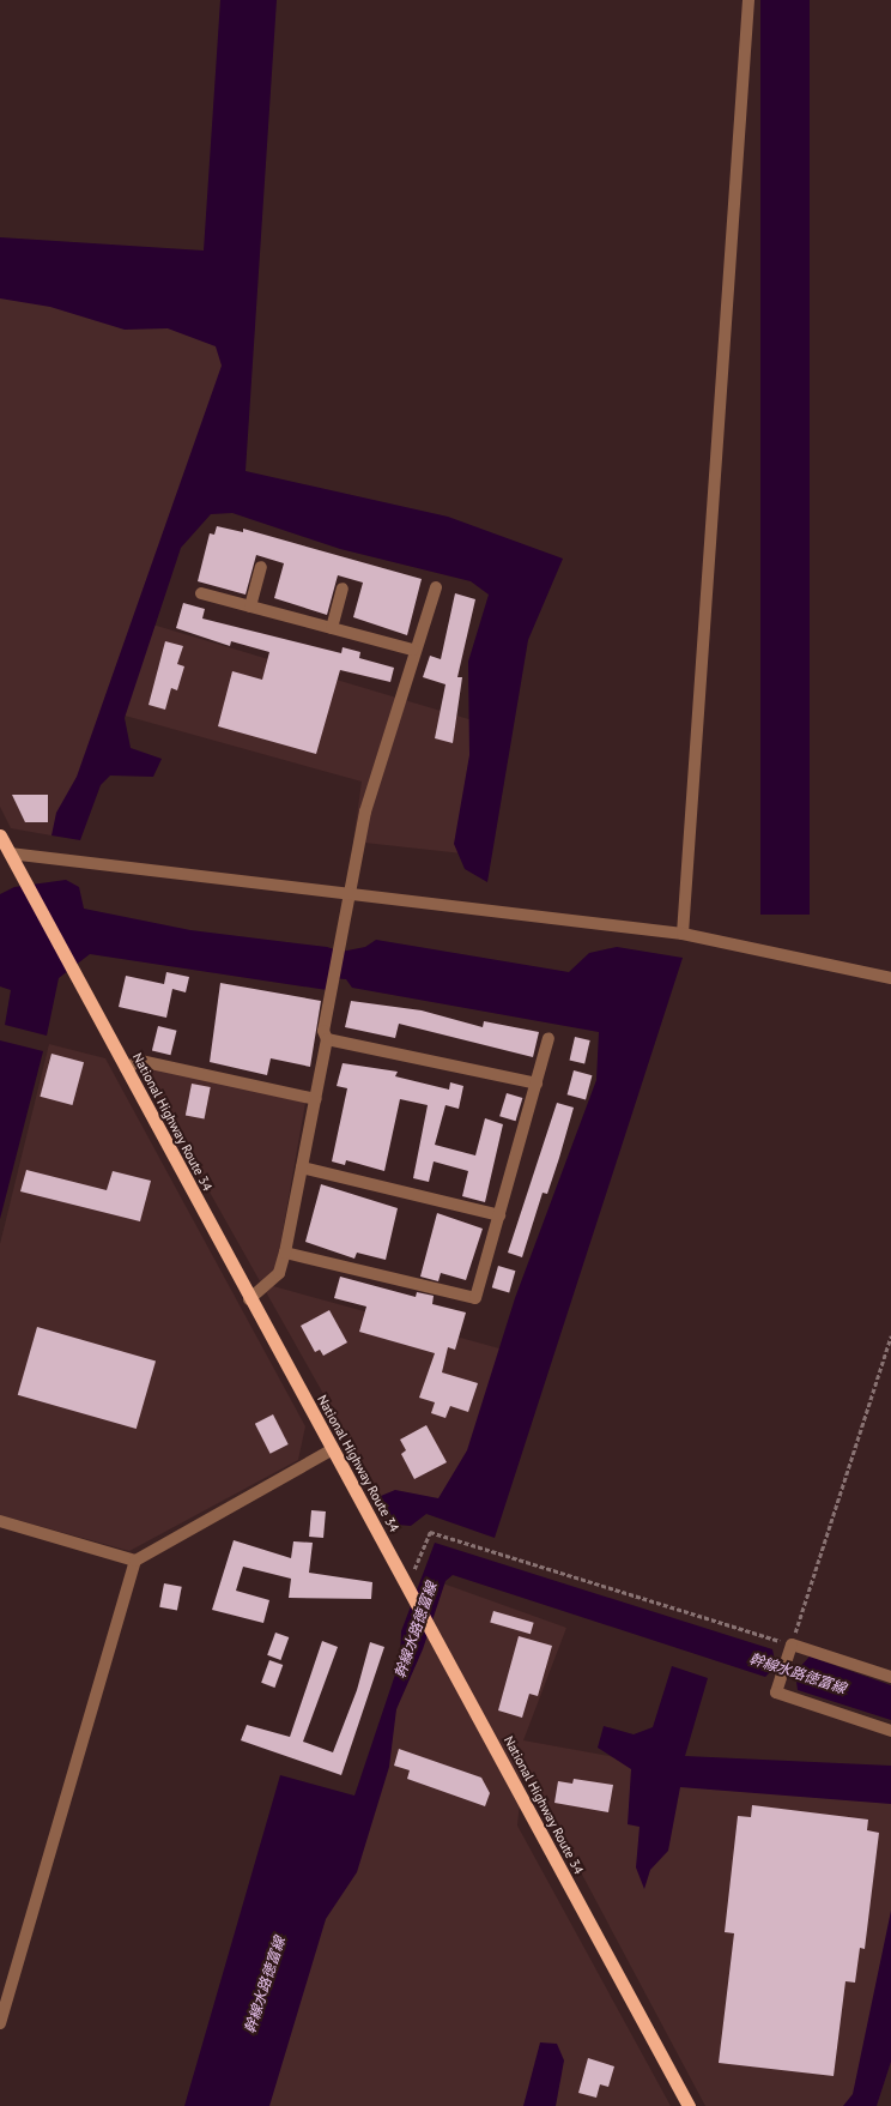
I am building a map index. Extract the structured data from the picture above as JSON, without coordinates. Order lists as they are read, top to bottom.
{
  "streets": {
    "highway": ["National Highway Route 34"]
  },
  "water": ["幹線水路徳富線"]
}
